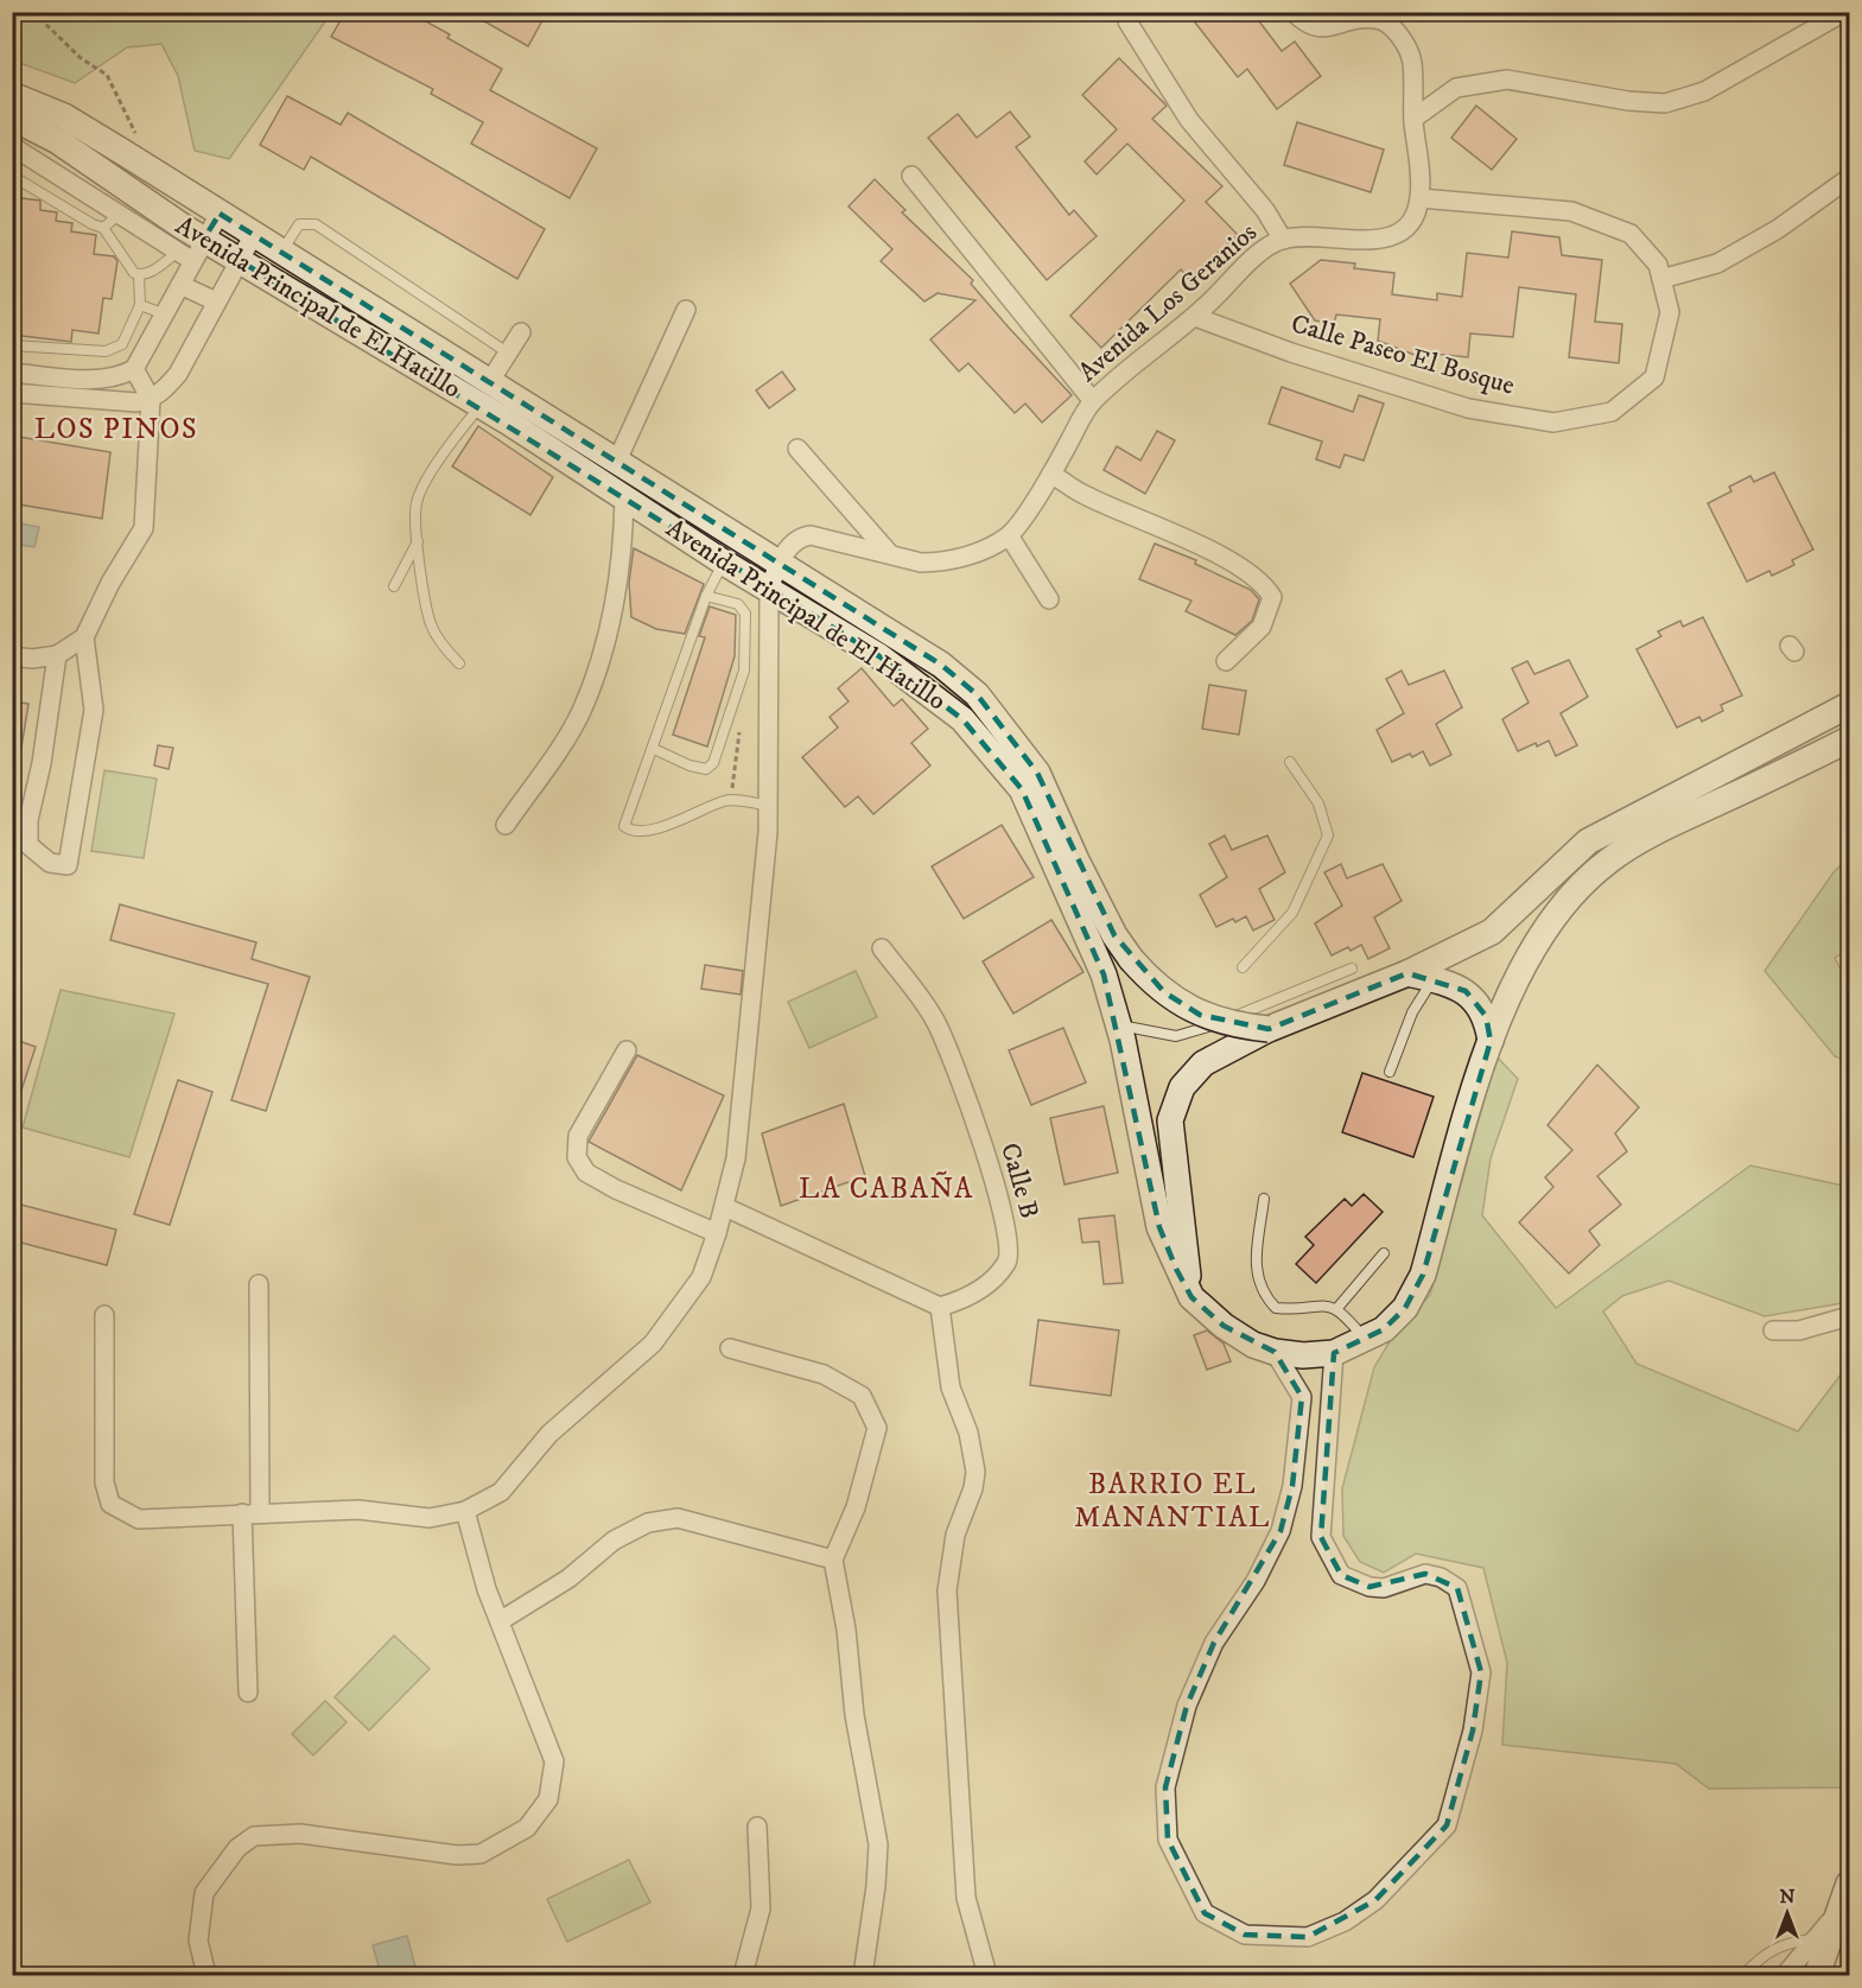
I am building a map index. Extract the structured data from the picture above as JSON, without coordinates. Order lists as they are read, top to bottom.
{
  "streets": {
    "main road": ["Avenida Principal de El Hatillo"],
    "street": ["Avenida Los Geranios", "Calle Paseo El Bosque", "Calle B"]
  },
  "crossings": [
    ["Avenida Los Geranios", "Avenida Principal de El Hatillo"],
    ["Avenida Los Geranios", "Calle Paseo El Bosque"]
  ],
  "districts": ["LOS PINOS", "LA CABAÑA", "BARRIO EL MANANTIAL"],
  "north": "top"
}
